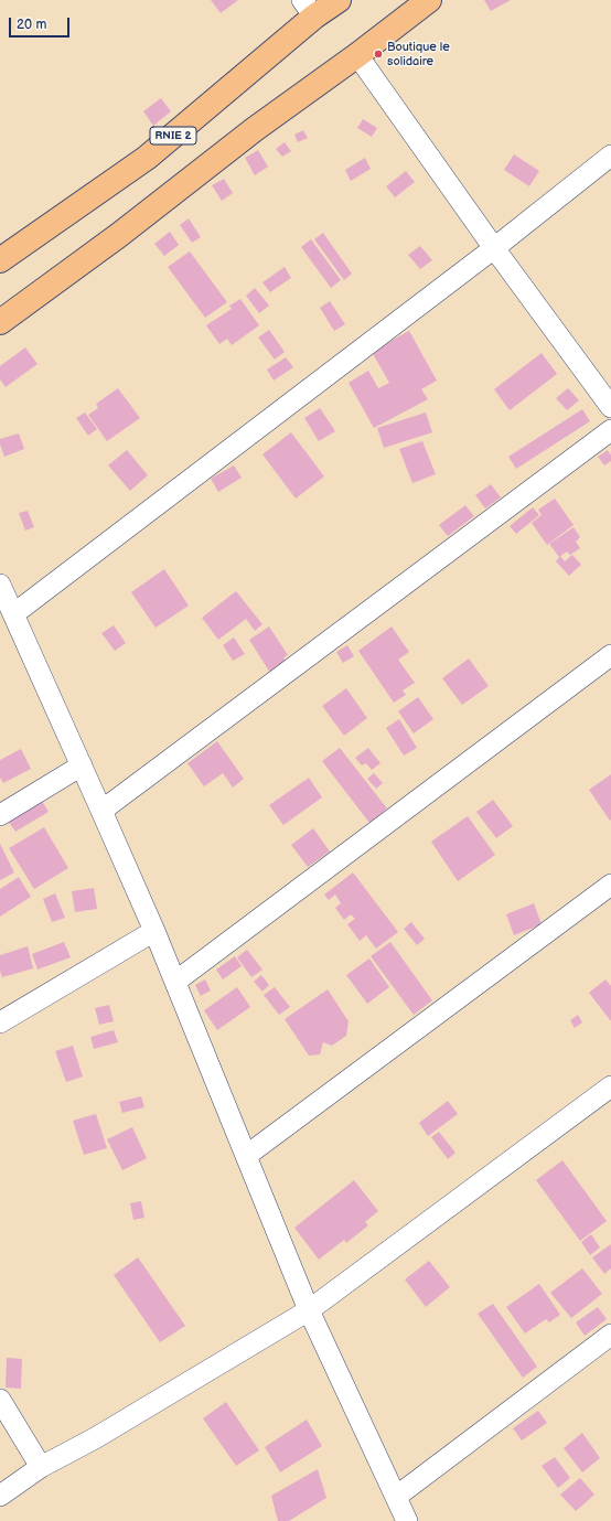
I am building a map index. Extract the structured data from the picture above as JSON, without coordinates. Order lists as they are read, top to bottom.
{
  "streets": {
    "main road": ["RNIE 2"]
  },
  "places": ["Boutique le solidaire"],
  "scale_bar": "20 m"
}
